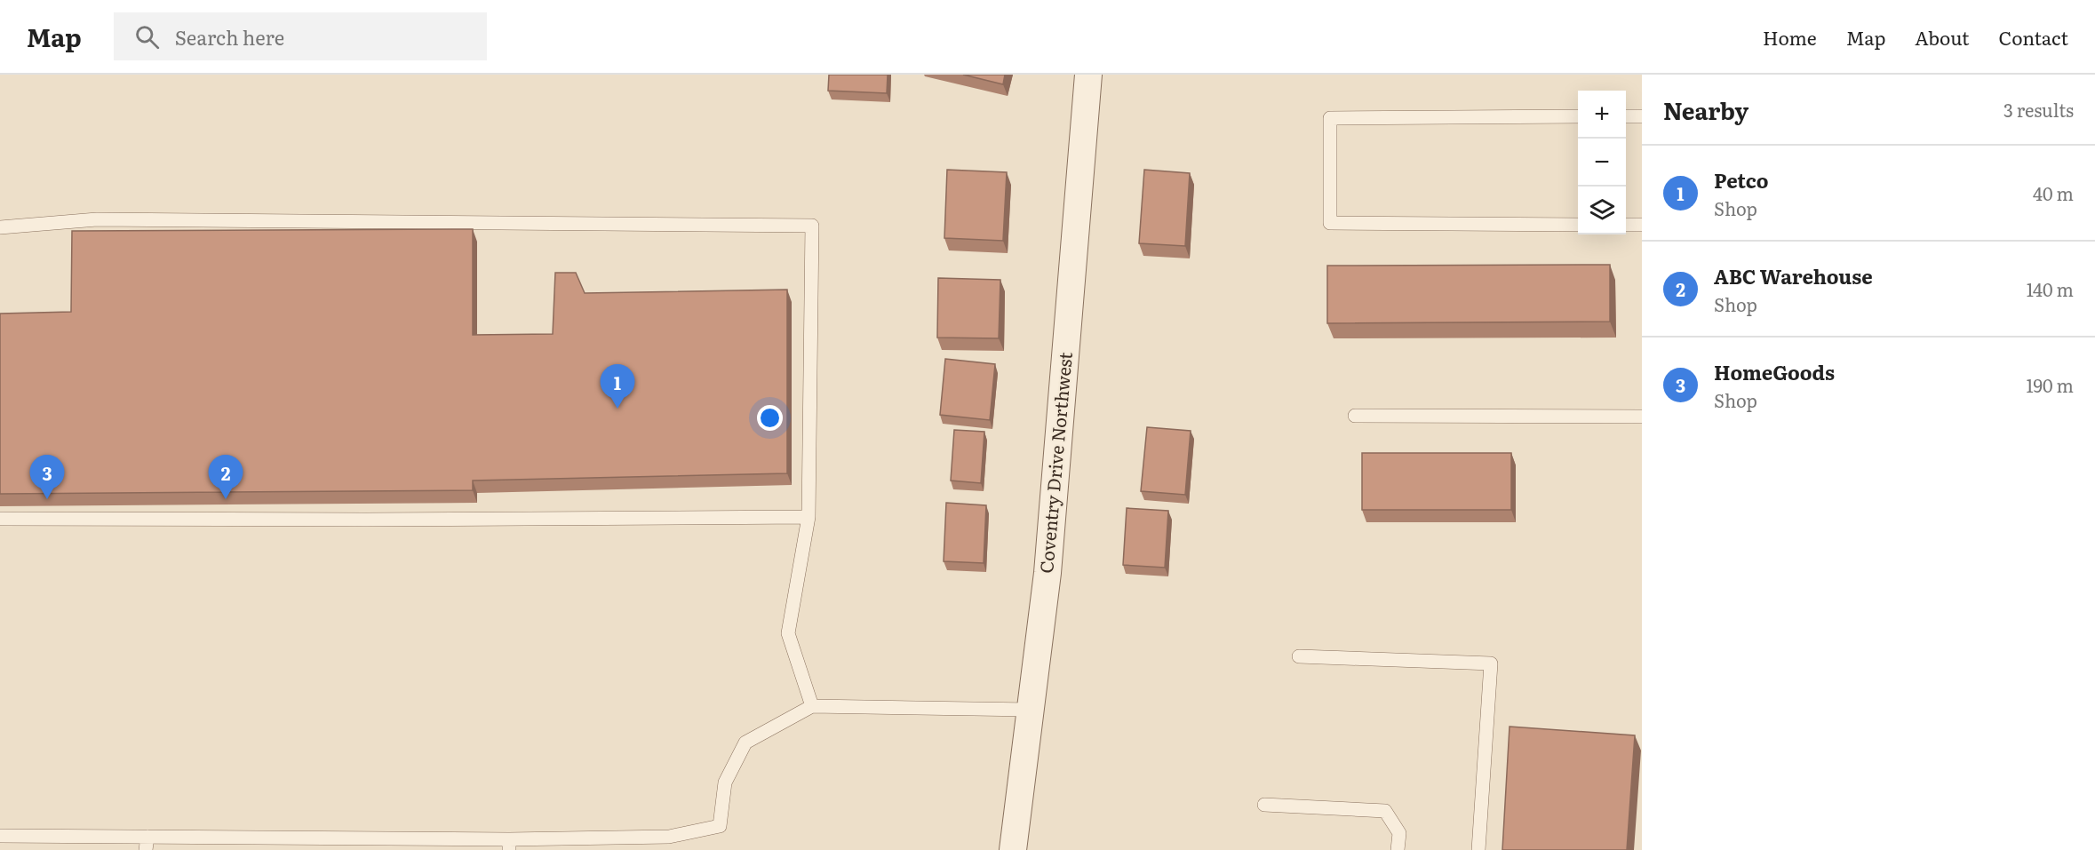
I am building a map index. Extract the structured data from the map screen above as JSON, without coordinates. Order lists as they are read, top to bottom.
{
  "streets": {
    "street": ["Coventry Drive Northwest"]
  },
  "page": {
    "header": "Map",
    "search": "Search here",
    "nav": [
      "Home",
      "Map",
      "About",
      "Contact"
    ],
    "heading": ["Nearby", "3 results"],
    "map_buttons": ["+", "−"],
    "list": [
      {
        "mark": "1",
        "name": "Petco",
        "note": "Shop",
        "value": "40 m"
      },
      {
        "mark": "2",
        "name": "ABC Warehouse",
        "note": "Shop",
        "value": "140 m"
      },
      {
        "mark": "3",
        "name": "HomeGoods",
        "note": "Shop",
        "value": "190 m"
      }
    ],
    "pins": ["1", "2", "3"]
  }
}
